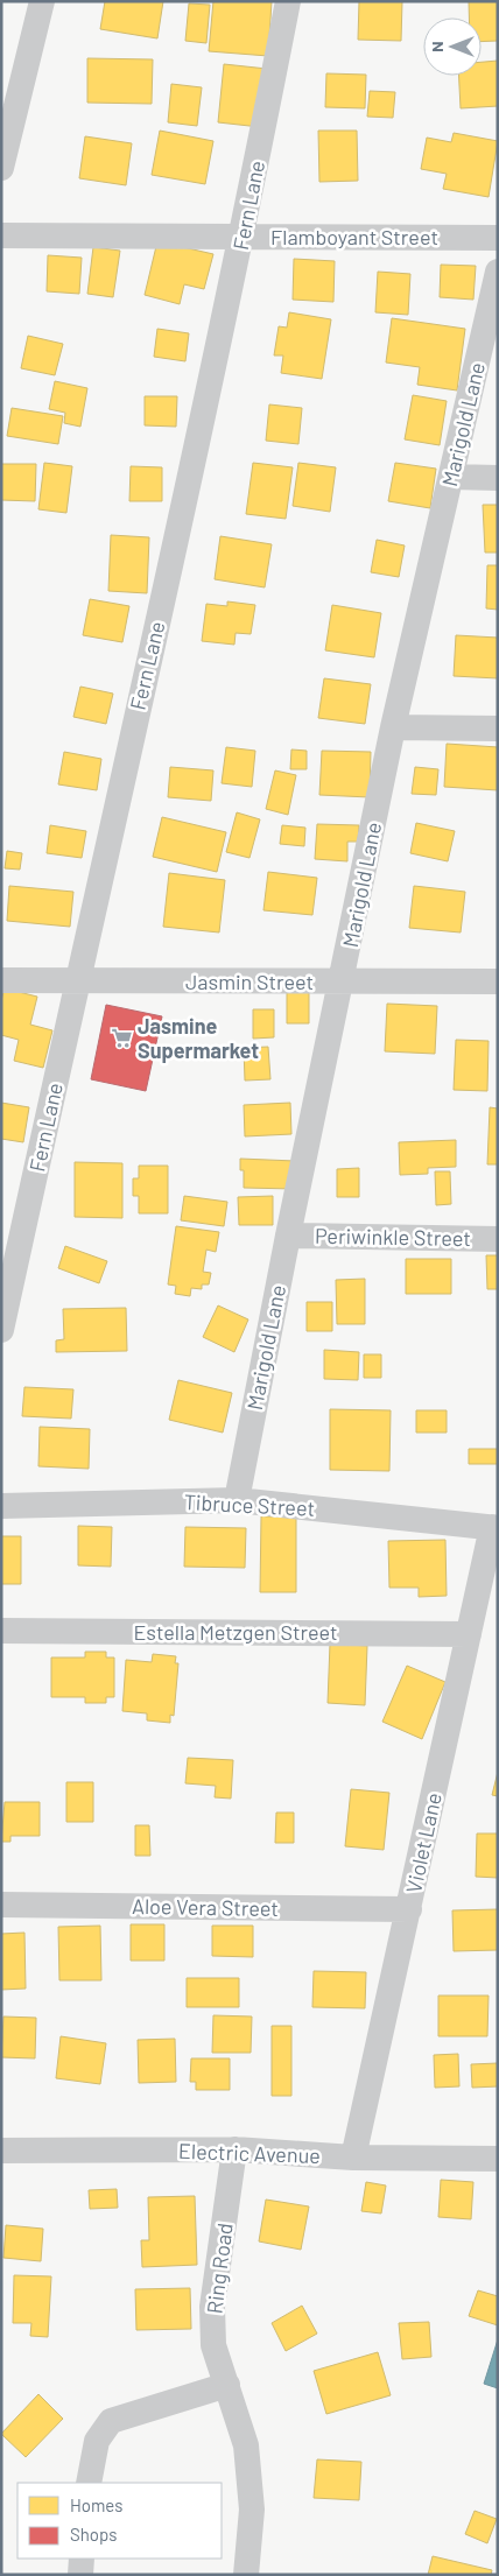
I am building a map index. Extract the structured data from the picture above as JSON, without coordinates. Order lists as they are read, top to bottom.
{
  "streets": {
    "street": [
      "Fern Lane",
      "Flamboyant Street",
      "Marigold Lane",
      "Jasmin Street",
      "Periwinkle Street",
      "Tibruce Street",
      "Estella Metzgen Street",
      "Violet Lane",
      "Aloe Vera Street",
      "Electric Avenue",
      "Ring Road"
    ]
  },
  "crossings": [
    ["Fern Lane", "Flamboyant Street"],
    ["Fern Lane", "Jasmin Street"],
    ["Marigold Lane", "Jasmin Street"],
    ["Marigold Lane", "Periwinkle Street"],
    ["Marigold Lane", "Tibruce Street"],
    ["Tibruce Street", "Violet Lane"],
    ["Estella Metzgen Street", "Violet Lane"],
    ["Violet Lane", "Aloe Vera Street"],
    ["Violet Lane", "Electric Avenue"],
    ["Electric Avenue", "Ring Road"]
  ],
  "places": {
    "supermarket": ["Jasmine Supermarket"]
  },
  "legend": ["Homes", "Shops"],
  "north": "left"
}
